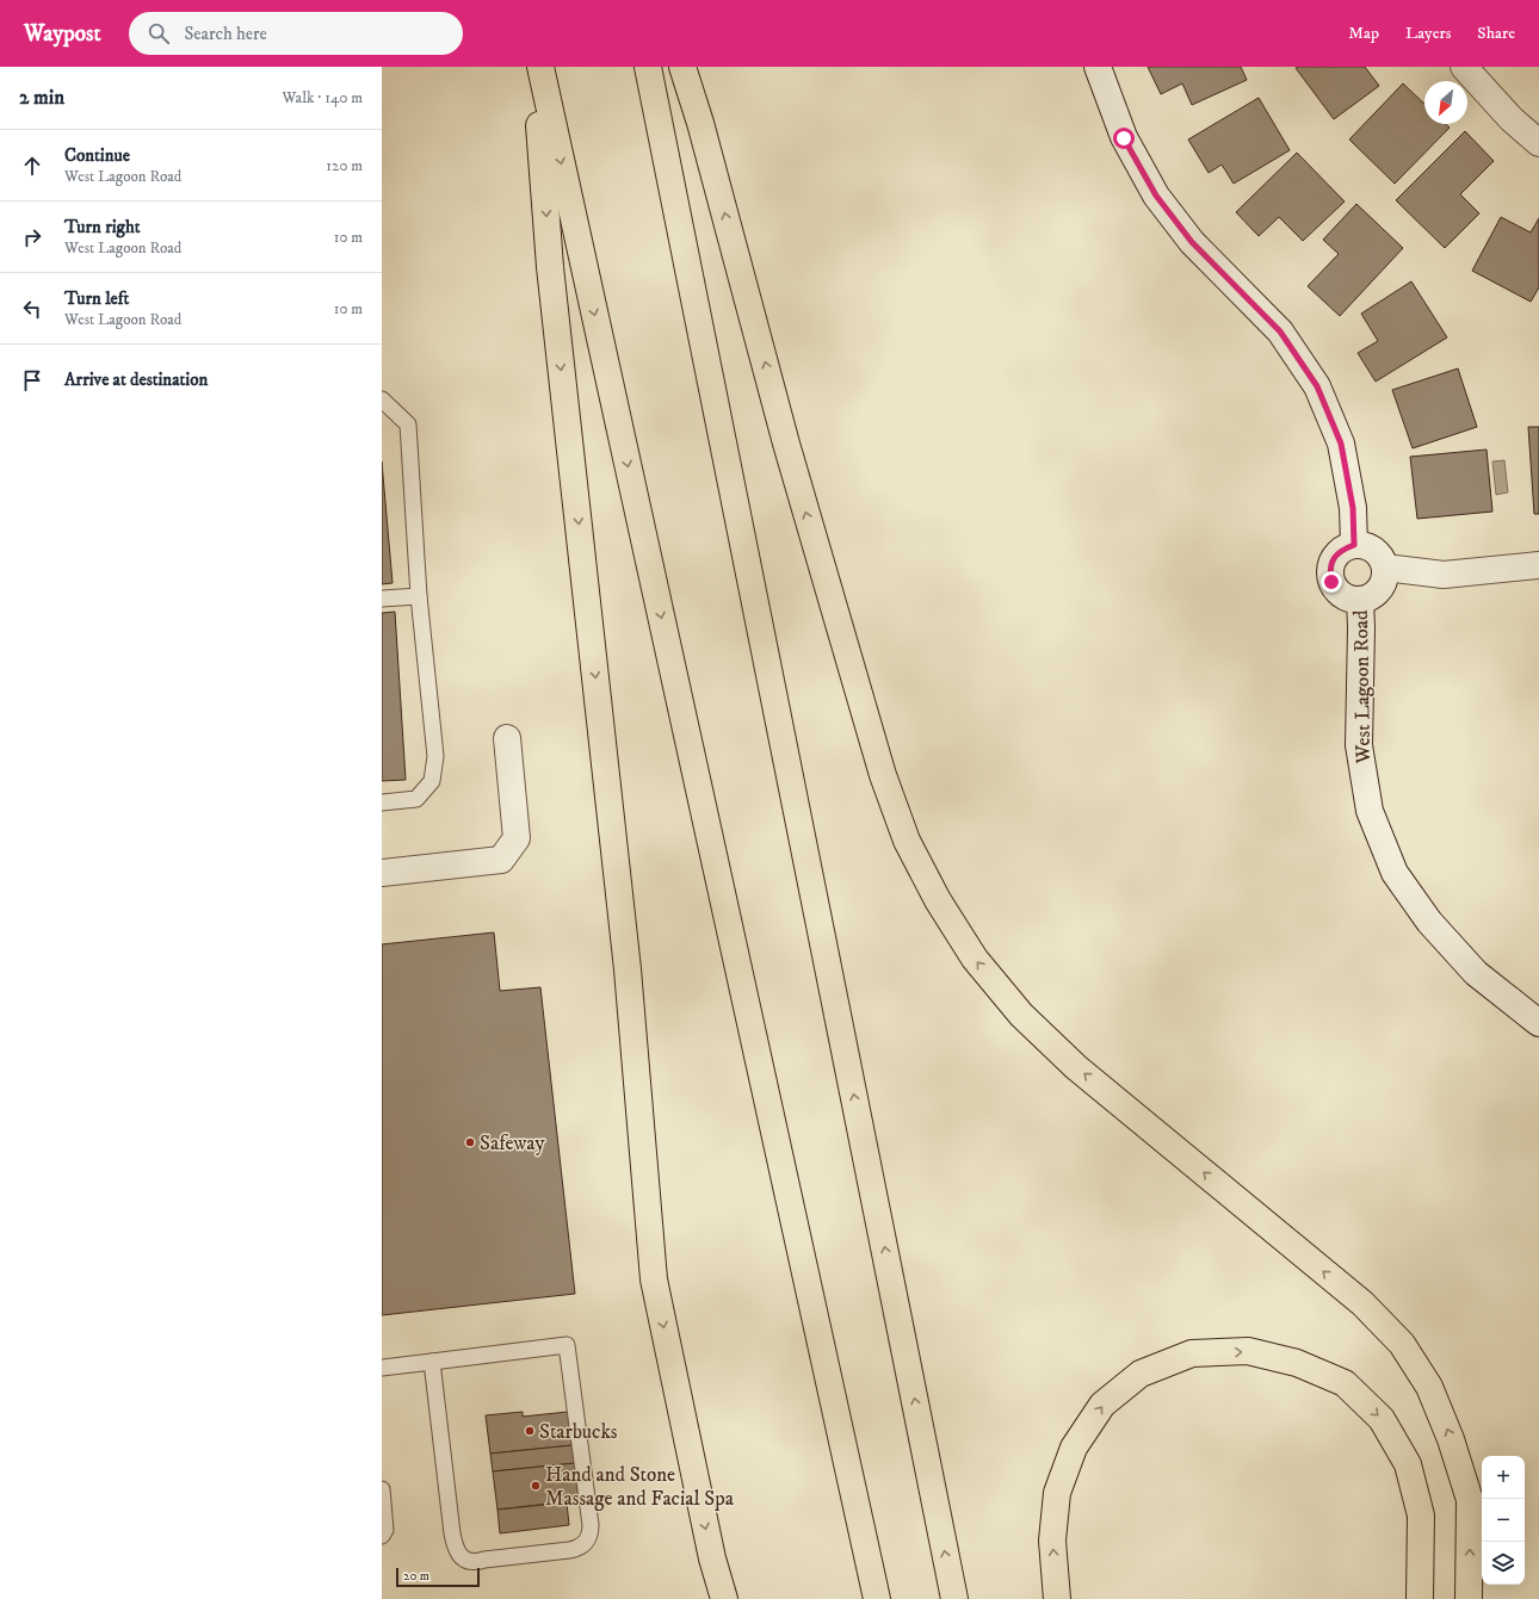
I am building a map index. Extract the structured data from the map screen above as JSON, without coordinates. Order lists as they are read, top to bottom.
{
  "streets": {
    "street": ["West Lagoon Road"]
  },
  "places": ["Safeway", "Starbucks", "Hand and Stone Massage and Facial Spa"],
  "scale_bar": "20 m",
  "north": "bottom left",
  "page": {
    "header": "Waypost",
    "search": "Search here",
    "nav": ["Map", "Layers", "Share"],
    "heading": ["2 min", "Walk · 140 m"],
    "list": [
      ["Continue", "West Lagoon Road", "120 m"],
      ["Turn right", "West Lagoon Road", "10 m"],
      ["Turn left", "West Lagoon Road", "10 m"],
      "Arrive at destination"
    ],
    "map_buttons": ["+", "−"],
    "scale": "20 m"
  }
}
